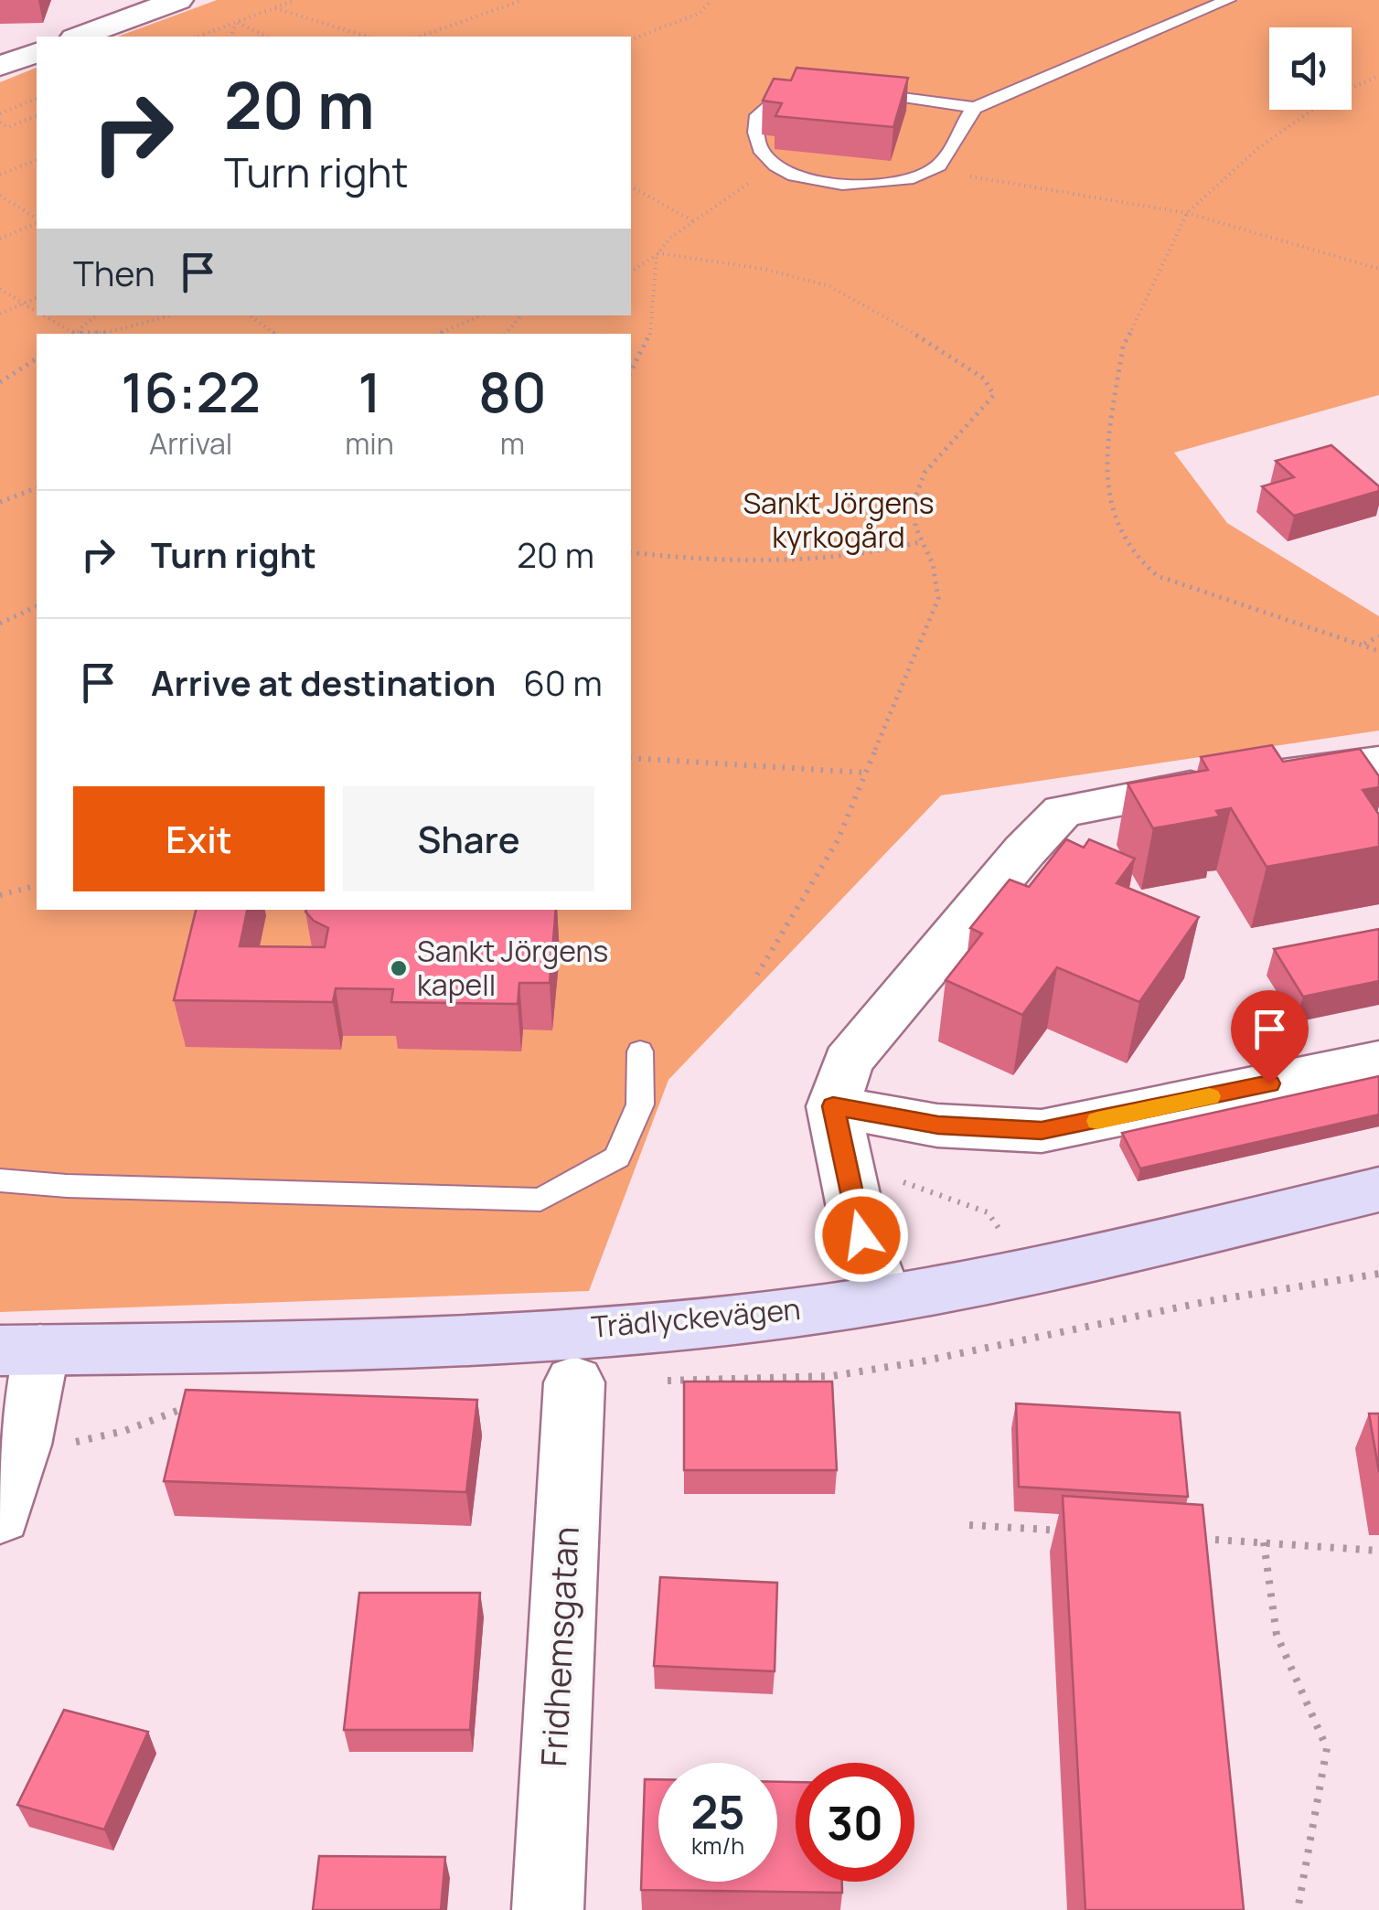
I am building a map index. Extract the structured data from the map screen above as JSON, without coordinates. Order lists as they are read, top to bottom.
{
  "streets": {
    "street": ["Trädlyckevägen", "Fridhemsgatan"]
  },
  "parks": ["Sankt Jörgens kyrkogård"],
  "places": ["Sankt Jörgens kapell"],
  "page": {
    "turn": ["20 m", "Turn right"],
    "then": "Then",
    "eta": [
      "16:22",
      "Arrival",
      "1",
      "min",
      "80",
      "m"
    ],
    "list": [
      {
        "name": "Turn right",
        "value": "20 m"
      },
      {
        "name": "Arrive at destination",
        "value": "60 m"
      }
    ],
    "buttons": ["Exit", "Share"],
    "speed": "25 km/h",
    "limit": "30"
  }
}
